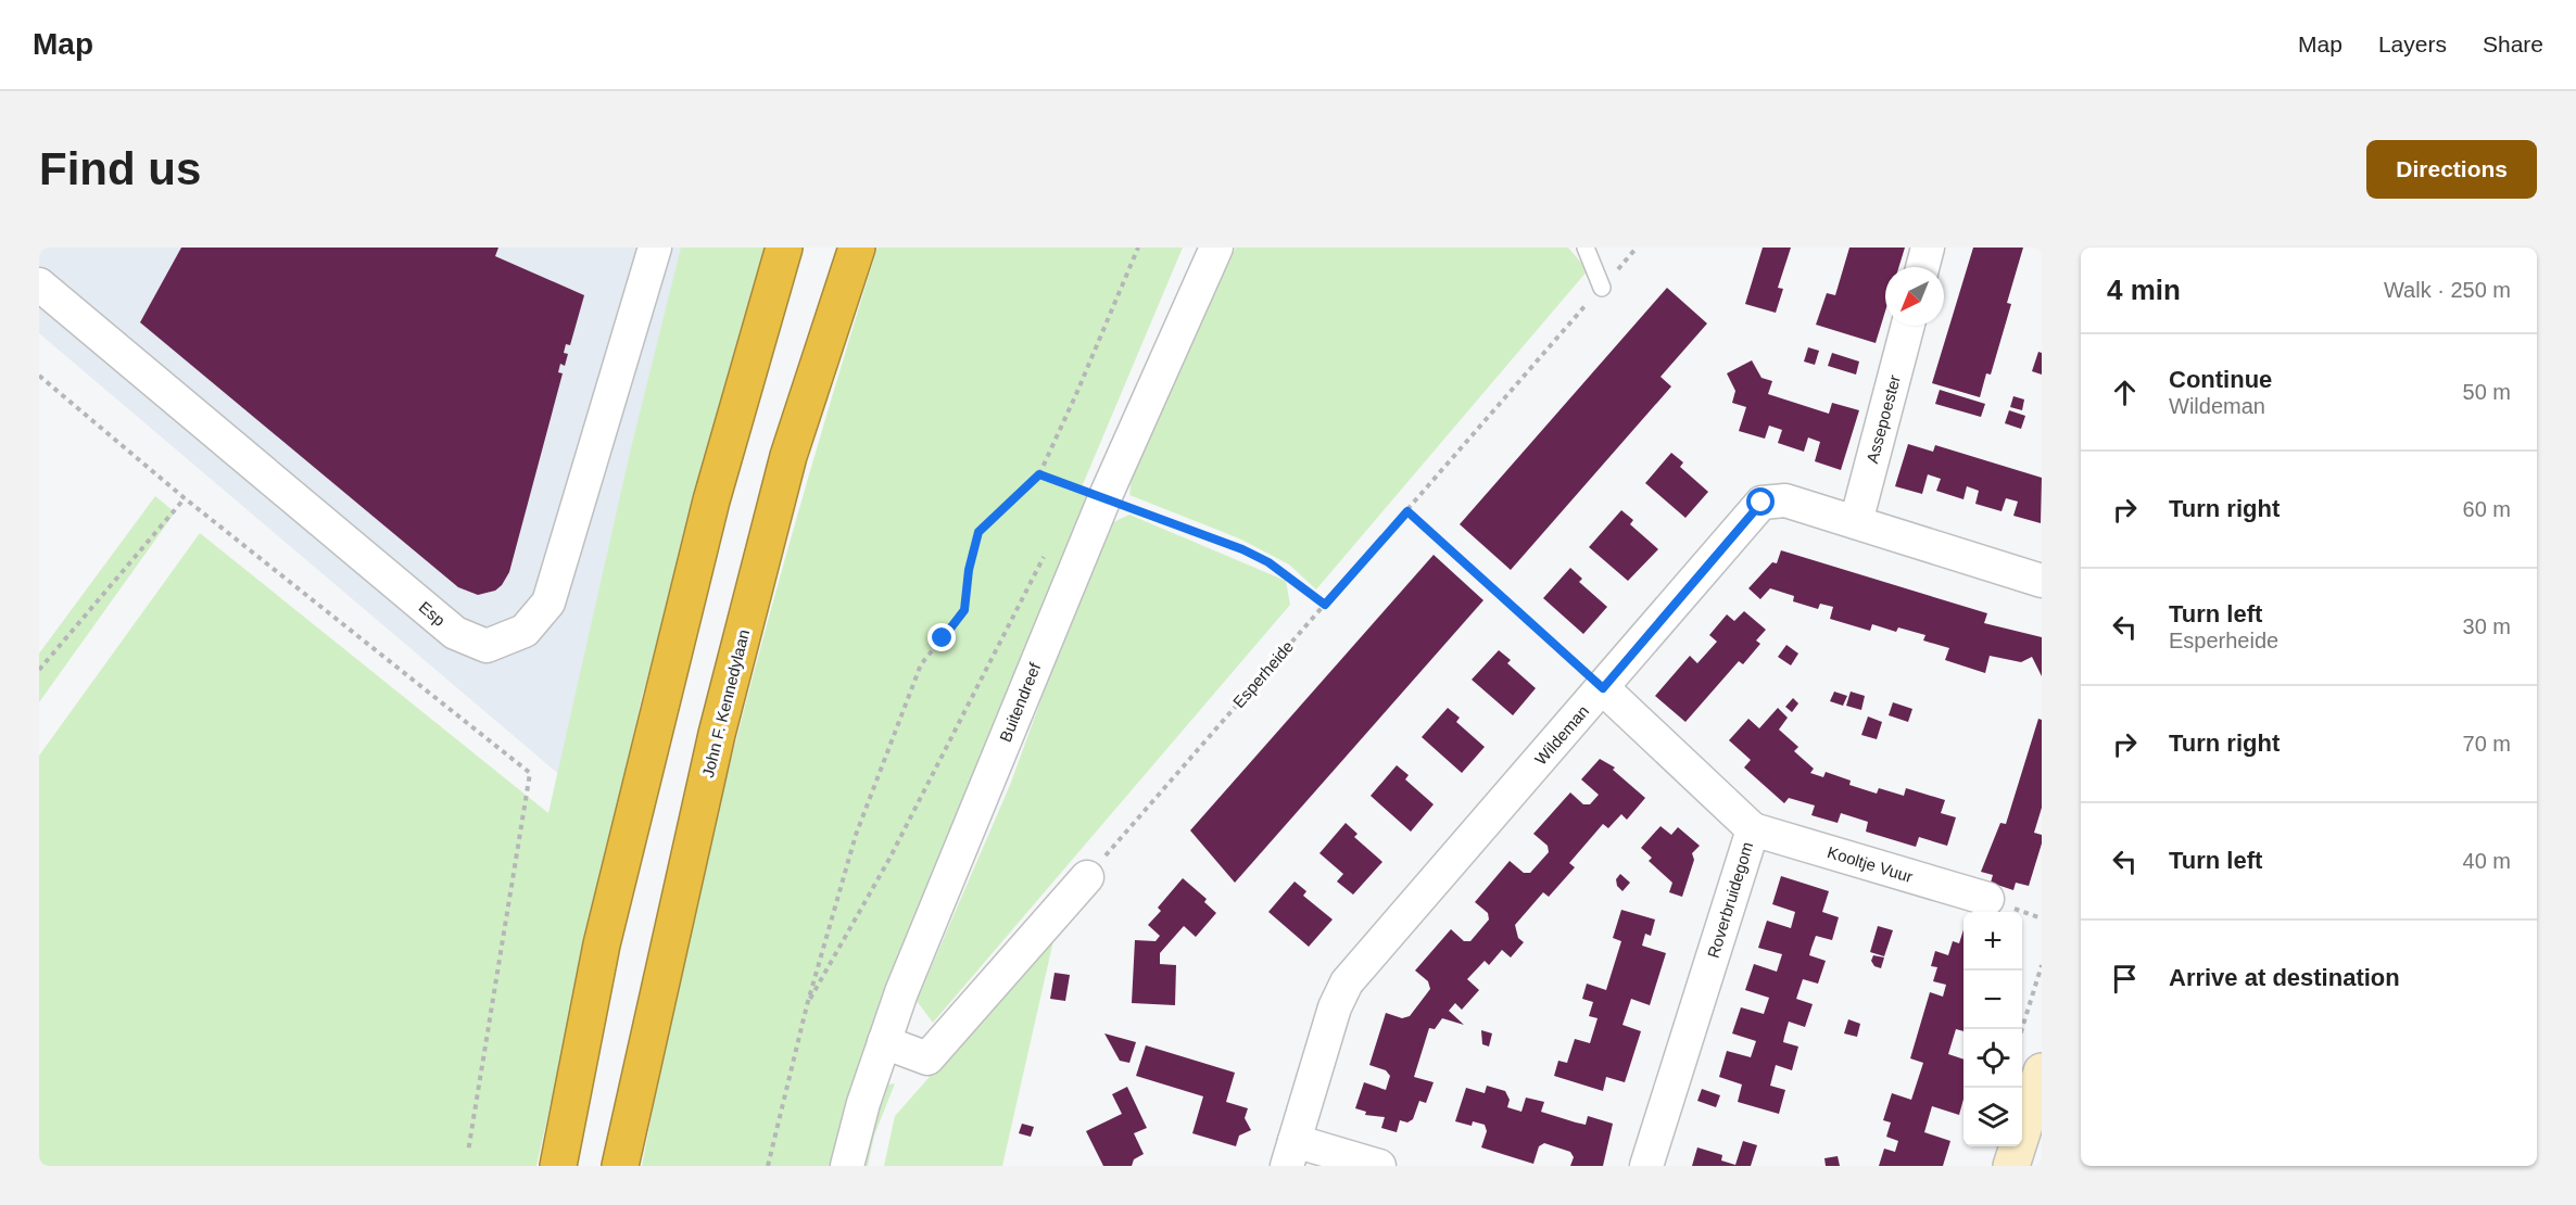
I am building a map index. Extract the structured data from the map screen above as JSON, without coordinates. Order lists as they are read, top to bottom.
{
  "streets": {
    "highway": ["John F. Kennedylaan"],
    "street": [
      "Assepoester",
      "Esp",
      "Buitendreef",
      "Wildeman",
      "Kooltje Vuur",
      "Roverbruidegom"
    ],
    "path": ["Esperheide"]
  },
  "crossings": [
    ["Assepoester", "Wildeman"],
    ["Wildeman", "Roverbruidegom"],
    ["Kooltje Vuur", "Roverbruidegom"]
  ],
  "north": "bottom left",
  "page": {
    "header": "Map",
    "nav": ["Map", "Layers", "Share"],
    "buttons": "Directions",
    "title": "Find us",
    "heading": ["4 min", "Walk · 250 m"],
    "list": [
      ["Continue", "Wildeman", "50 m"],
      ["Turn right", "60 m"],
      ["Turn left", "Esperheide", "30 m"],
      ["Turn right", "70 m"],
      ["Turn left", "40 m"],
      "Arrive at destination"
    ],
    "map_buttons": ["+", "−"]
  }
}
